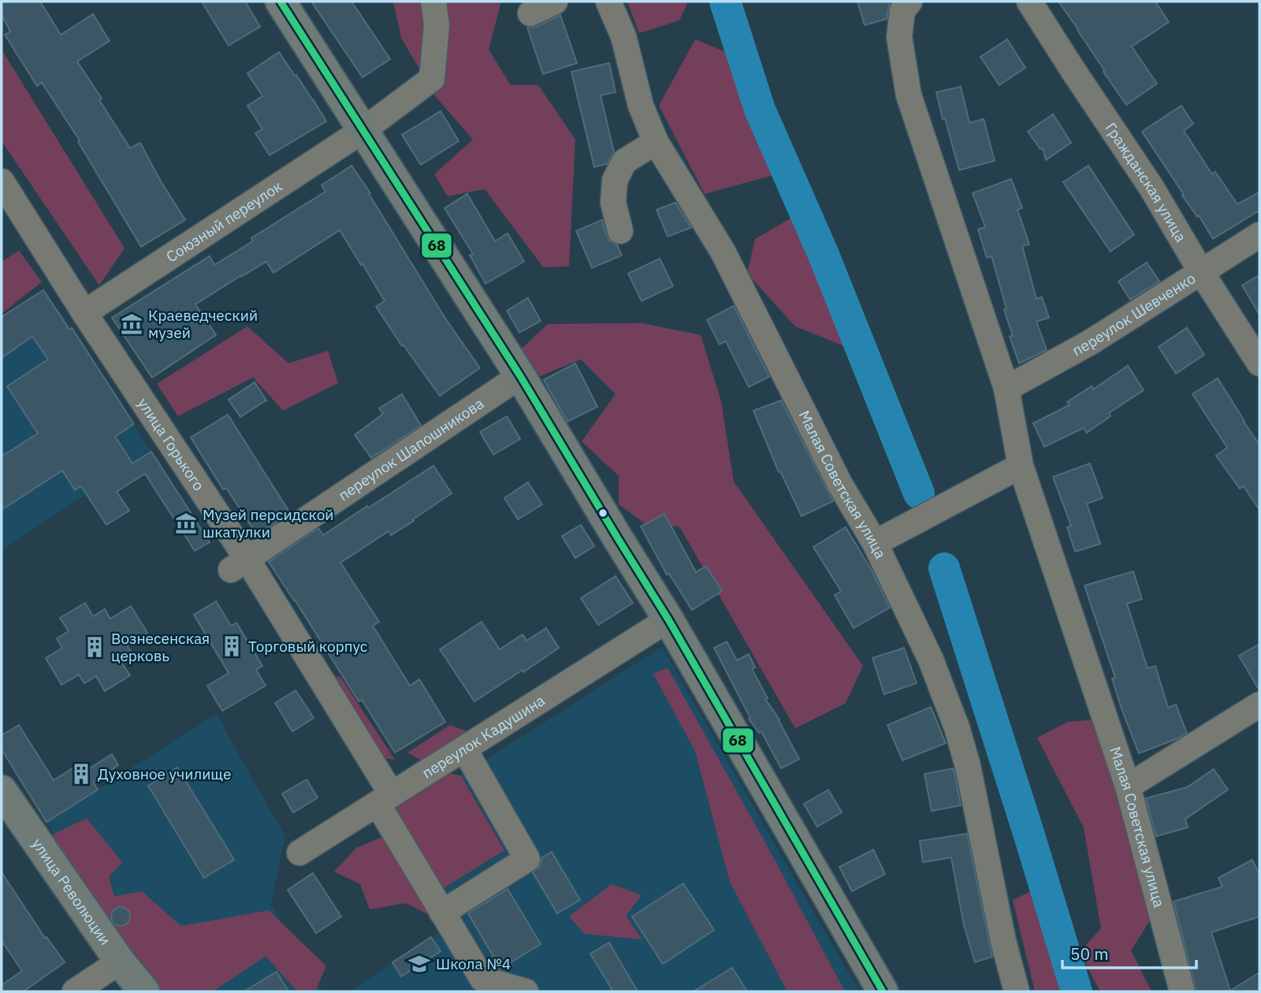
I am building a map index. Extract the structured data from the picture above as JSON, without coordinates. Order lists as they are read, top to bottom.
{
  "streets": {
    "main road": ["улица Революции"],
    "street": [
      "Гражданская улица",
      "Союзный переулок",
      "переулок Шевченко",
      "улица Горького",
      "переулок Шапошникова",
      "Малая Советская улица",
      "переулок Кадушина"
    ]
  },
  "crossings": [
    ["Гражданская улица", "переулок Шевченко"],
    ["Союзный переулок", "улица Горького"],
    ["переулок Шевченко", "Малая Советская улица"],
    ["улица Горького", "переулок Шапошникова"],
    ["улица Горького", "переулок Кадушина"]
  ],
  "places": {
    "museum": ["Краеведческий музей", "Музей персидской шкатулки"],
    "building": ["Торговый корпус", "Вознесенская церковь", "Духовное училище"],
    "school or university": ["Школа №4"]
  },
  "lines": ["transit line 68"],
  "scale_bar": "50 m"
}
